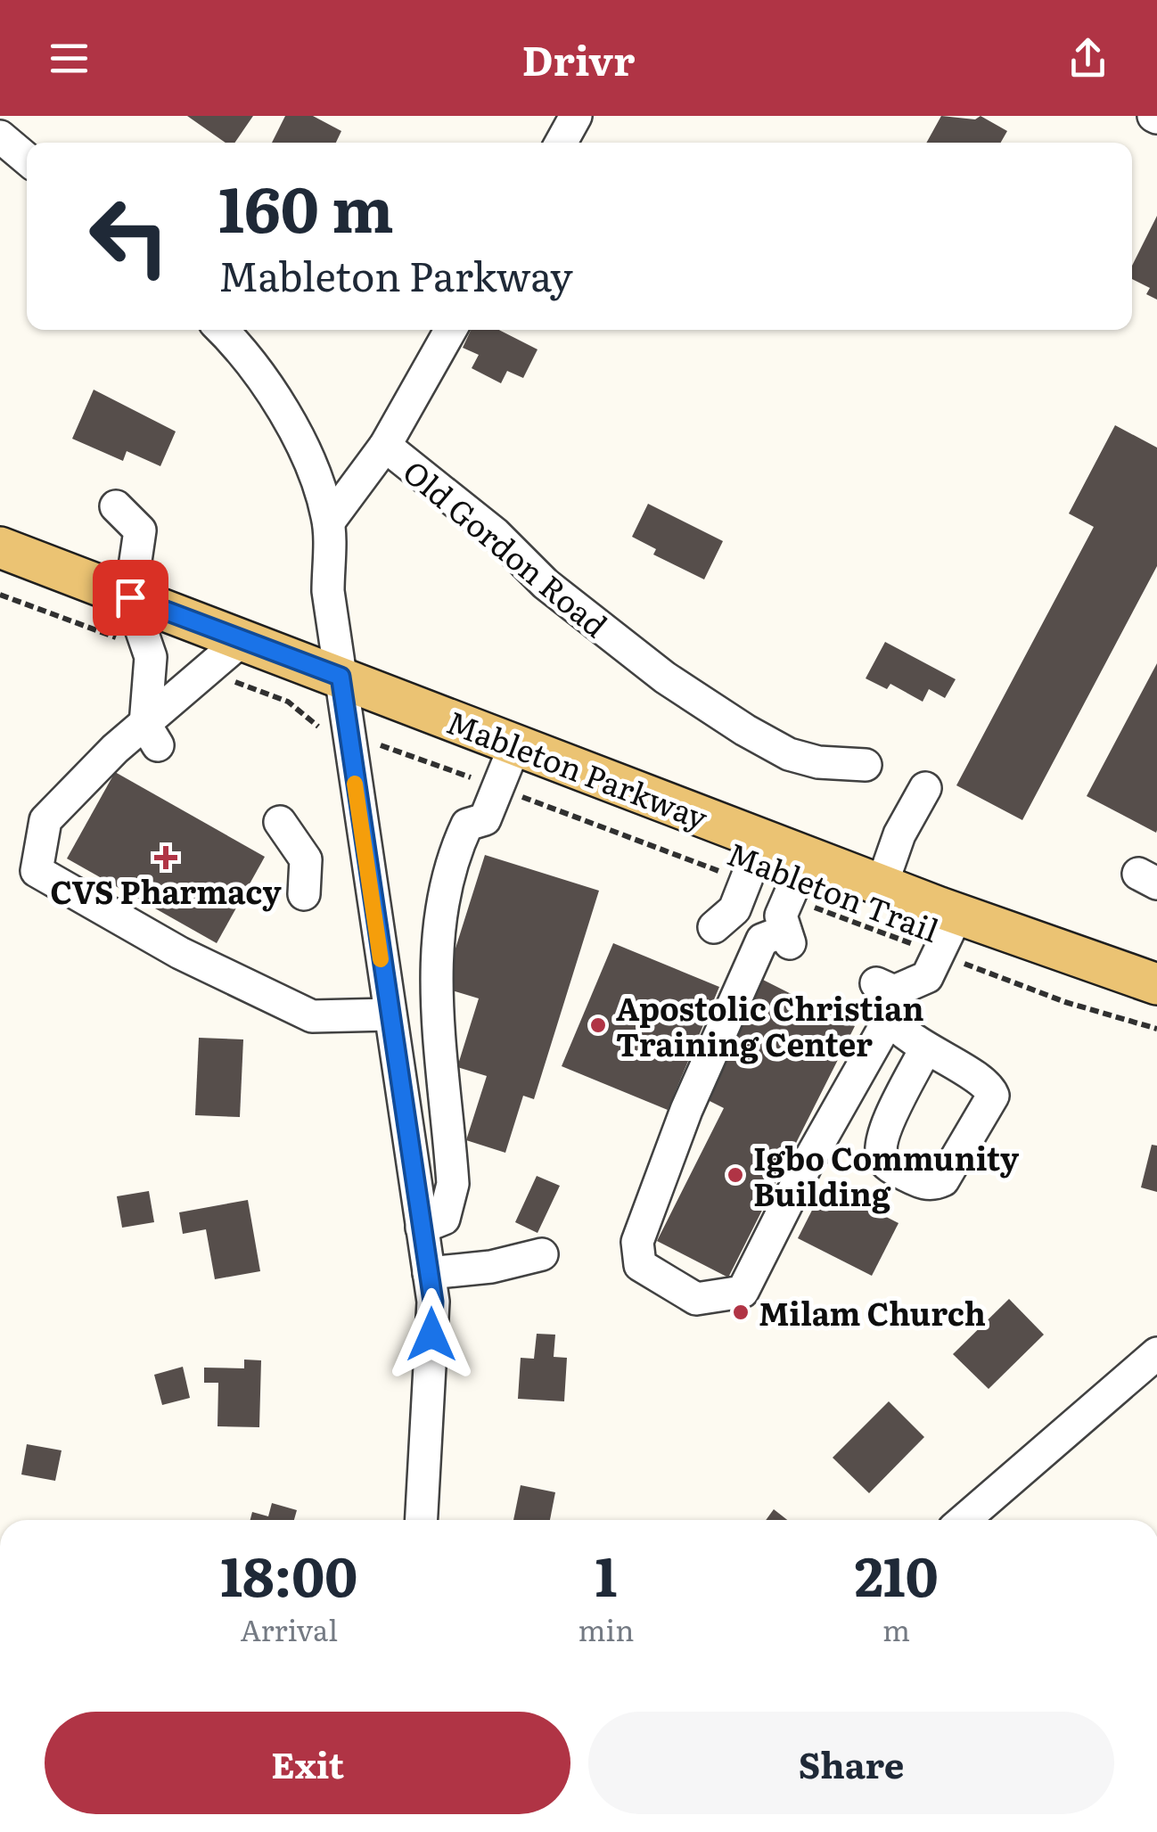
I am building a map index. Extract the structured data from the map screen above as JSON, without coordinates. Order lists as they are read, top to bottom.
{
  "streets": {
    "main road": ["Mableton Parkway"],
    "street": ["Old Gordon Road"],
    "path": ["Mableton Trail"]
  },
  "places": {
    "health": ["CVS Pharmacy"],
    "other": ["Apostolic Christian Training Center", "Igbo Community Building", "Milam Church"]
  },
  "page": {
    "header": "Drivr",
    "turn": ["160 m", "Mableton Parkway"],
    "eta": [
      "18:00",
      "Arrival",
      "1",
      "min",
      "210",
      "m"
    ],
    "buttons": ["Exit", "Share"]
  }
}
